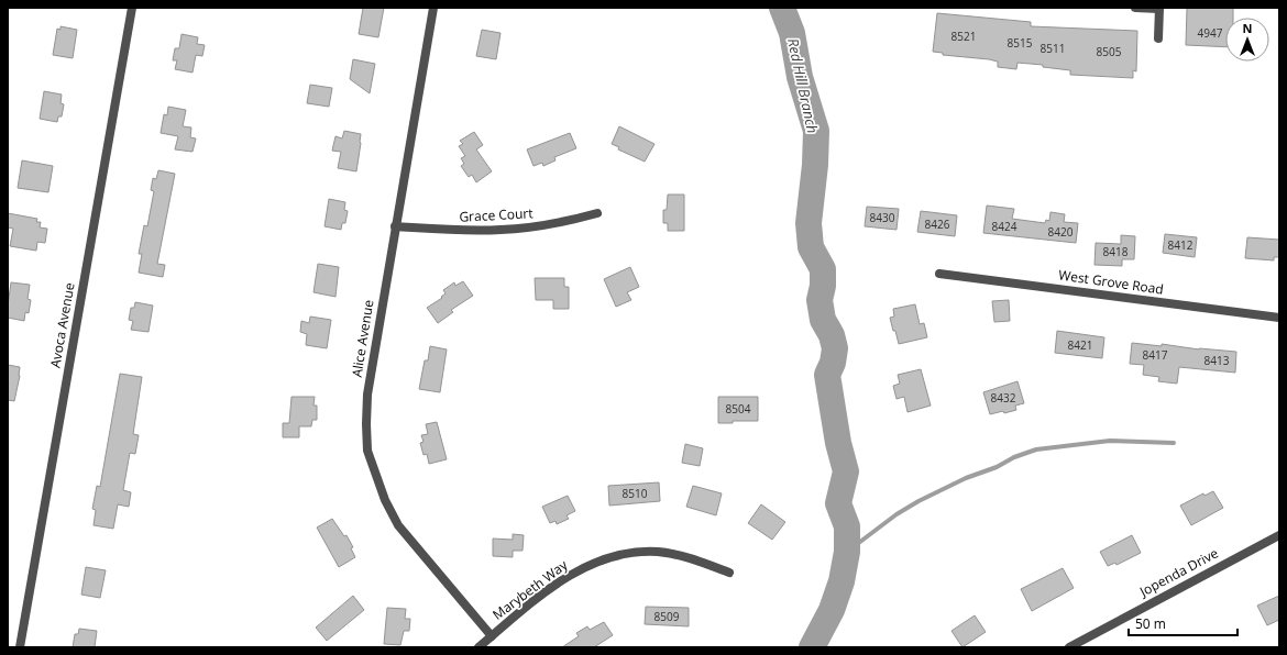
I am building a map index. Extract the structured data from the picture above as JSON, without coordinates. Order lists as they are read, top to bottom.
{
  "streets": {
    "street": [
      "Grace Court",
      "West Grove Road",
      "Avoca Avenue",
      "Alice Avenue",
      "Jopenda Drive",
      "Marybeth Way"
    ]
  },
  "crossings": [
    ["Grace Court", "Alice Avenue"],
    ["Alice Avenue", "Marybeth Way"]
  ],
  "water": ["Red Hill Branch"],
  "house_numbers": [
    "4947",
    "8521",
    "8515",
    "8511",
    "8505",
    "8430",
    "8426",
    "8424",
    "8420",
    "8412",
    "8418",
    "8421",
    "8417",
    "8413",
    "8432",
    "8504",
    "8510",
    "8509"
  ],
  "scale_bar": "50 m",
  "north": "top"
}
